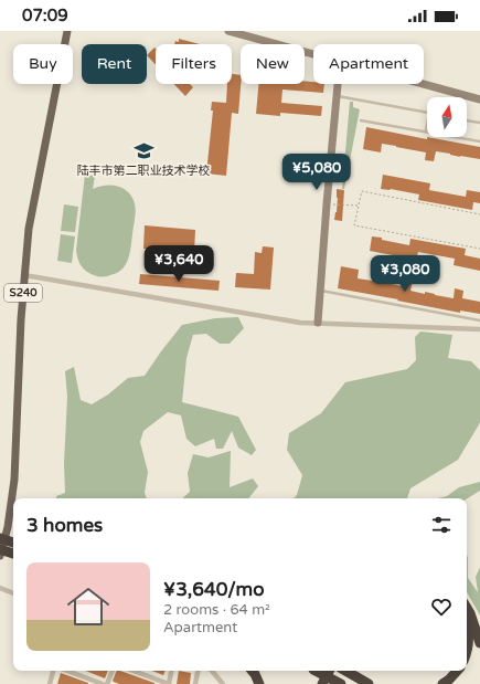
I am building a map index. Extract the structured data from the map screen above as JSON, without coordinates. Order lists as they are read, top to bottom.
{
  "streets": {
    "main road": ["S240"]
  },
  "places": {
    "school or university": ["陆丰市第二职业技术学校"]
  },
  "north": "top",
  "page": {
    "status": "07:09",
    "chip": [
      "Buy",
      "Rent",
      "Filters",
      "New",
      "Apartment"
    ],
    "price": ["¥5,080", "¥3,640", "¥3,080"],
    "heading": "3 homes",
    "list": [
      {
        "name": "¥3,640/mo",
        "note": "2 rooms · 64 m² · Apartment"
      }
    ]
  }
}
